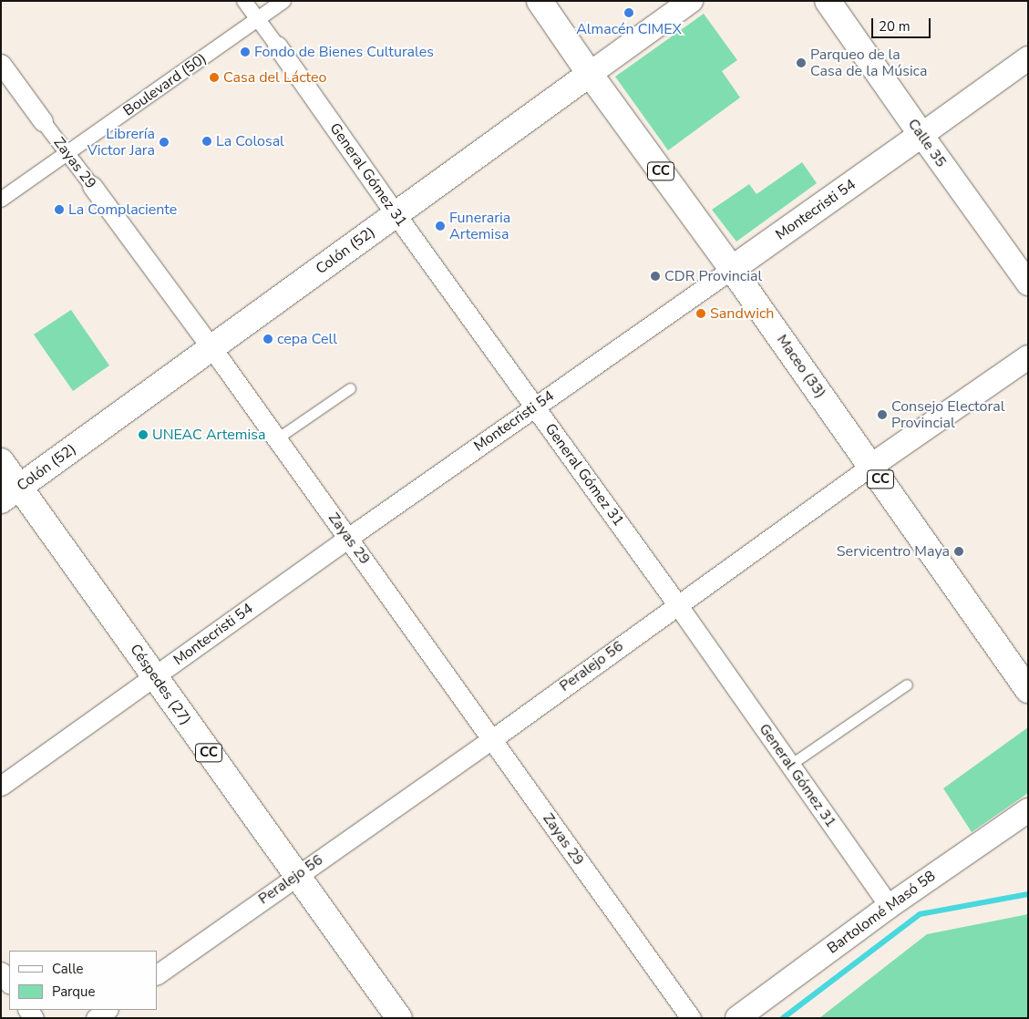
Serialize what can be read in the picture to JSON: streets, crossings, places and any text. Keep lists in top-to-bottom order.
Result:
{
  "streets": {
    "main road": [
      "Calle 35",
      "CC",
      "Montecristi 54",
      "Colón (52)",
      "Maceo (33)",
      "Céspedes (27)"
    ],
    "street": [
      "Boulevard (50)",
      "Zayas 29",
      "General Gómez 31",
      "Peralejo 56",
      "Bartolomé Masó 58"
    ]
  },
  "crossings": [
    ["Boulevard (50)", "Zayas 29"],
    ["Boulevard (50)", "General Gómez 31"],
    ["Calle 35", "Montecristi 54"],
    ["Zayas 29", "Montecristi 54"],
    ["Zayas 29", "Colón (52)"],
    ["Zayas 29", "Peralejo 56"],
    ["General Gómez 31", "Montecristi 54"],
    ["General Gómez 31", "Colón (52)"],
    ["General Gómez 31", "Peralejo 56"],
    ["General Gómez 31", "Bartolomé Masó 58"],
    ["Montecristi 54", "Maceo (33)"],
    ["Montecristi 54", "Céspedes (27)"],
    ["Colón (52)", "Maceo (33)"],
    ["Colón (52)", "Céspedes (27)"],
    ["Maceo (33)", "Peralejo 56"],
    ["Peralejo 56", "Céspedes (27)"]
  ],
  "places": [
    "Almacén CIMEX",
    "Fondo de Bienes Culturales",
    "Parqueo de la Casa de la Música",
    "Casa del Lácteo",
    "La Colosal",
    "Librería Victor Jara",
    "La Complaciente",
    "Funeraria Artemisa",
    "CDR Provincial",
    "Sandwich",
    "cepa Cell",
    "Consejo Electoral Provincial",
    "UNEAC Artemisa",
    "Servicentro Maya"
  ],
  "legend": ["Calle", "Parque"],
  "scale_bar": "20 m"
}
